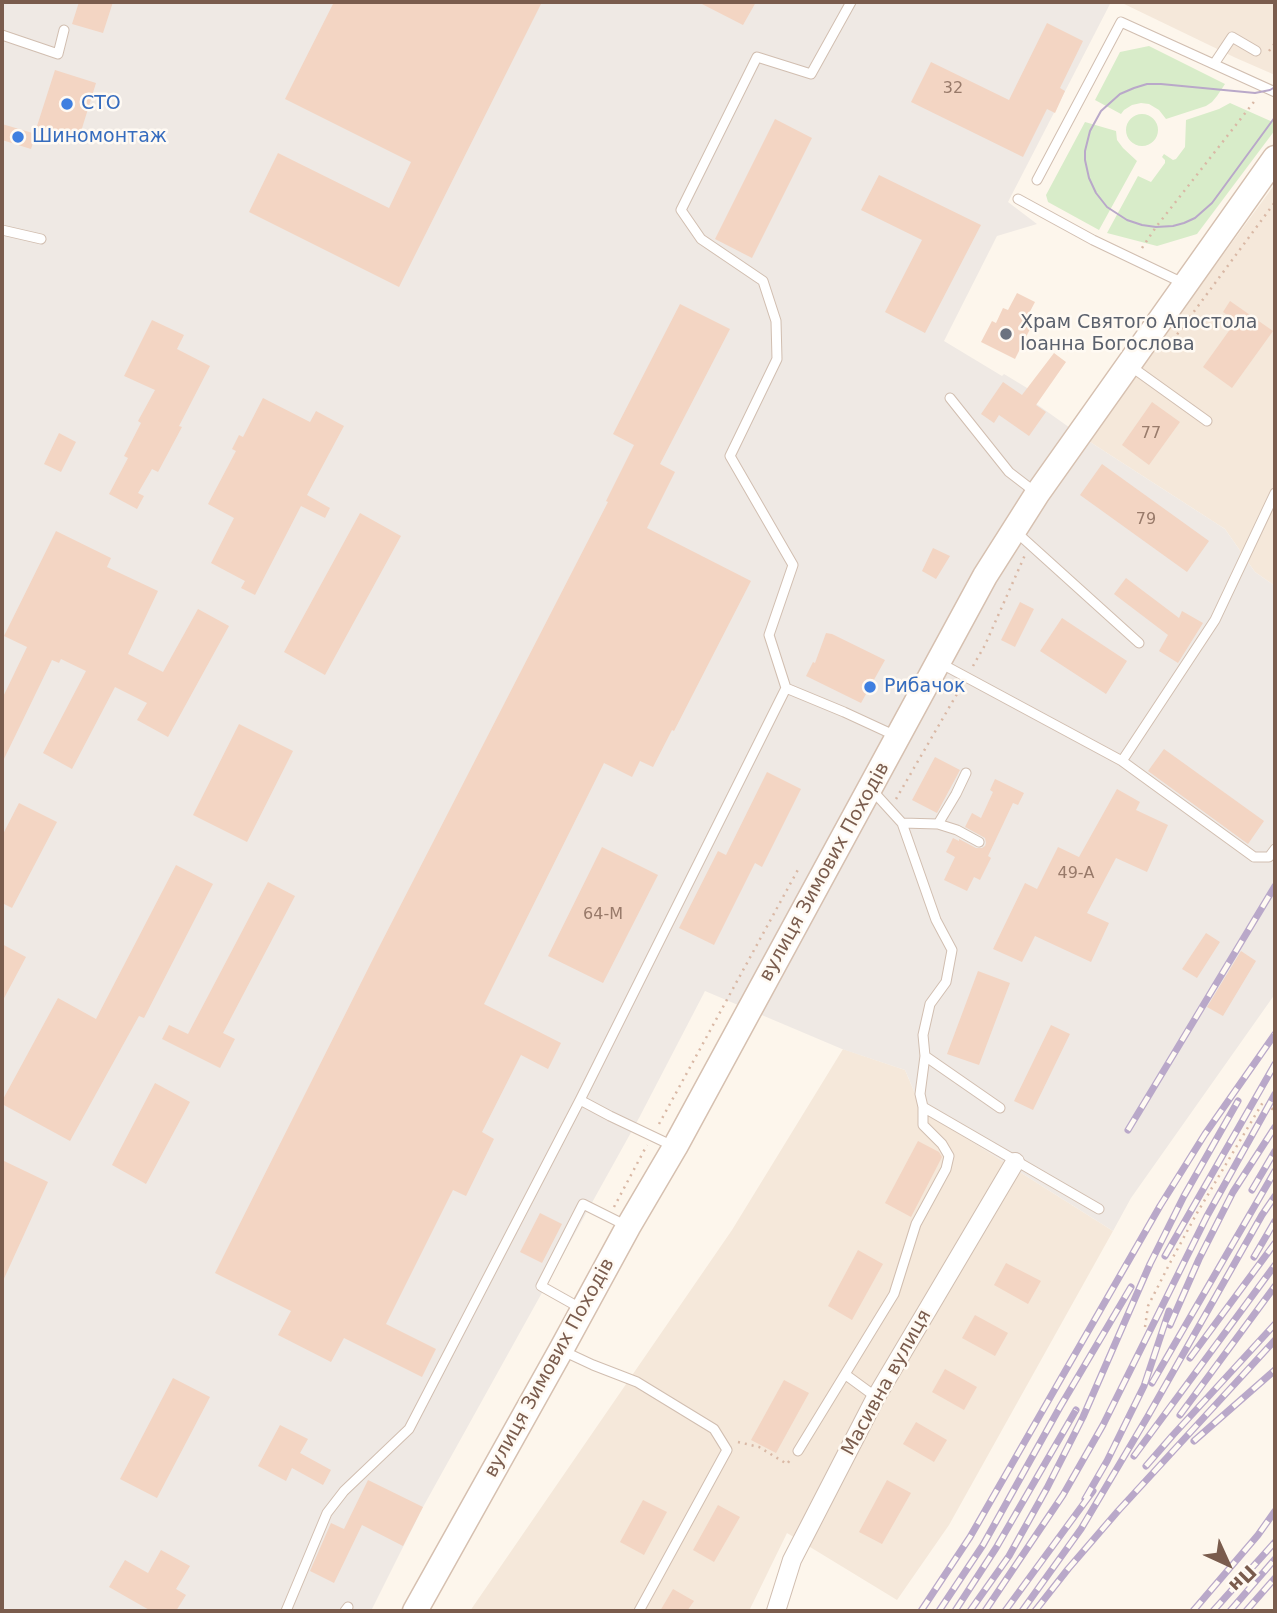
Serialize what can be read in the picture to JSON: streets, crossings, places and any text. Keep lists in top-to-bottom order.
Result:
{
  "streets": {
    "main road": ["вулиця Зимових Походів"],
    "street": ["Масивна вулиця"]
  },
  "places": [
    "СТО",
    "Шиномонтаж",
    "Храм Святого Апостола Іоанна Богослова",
    "Рибачок"
  ],
  "house_numbers": [
    "32",
    "77",
    "79",
    "49-А",
    "64-М"
  ],
  "north": "bottom right"
}
